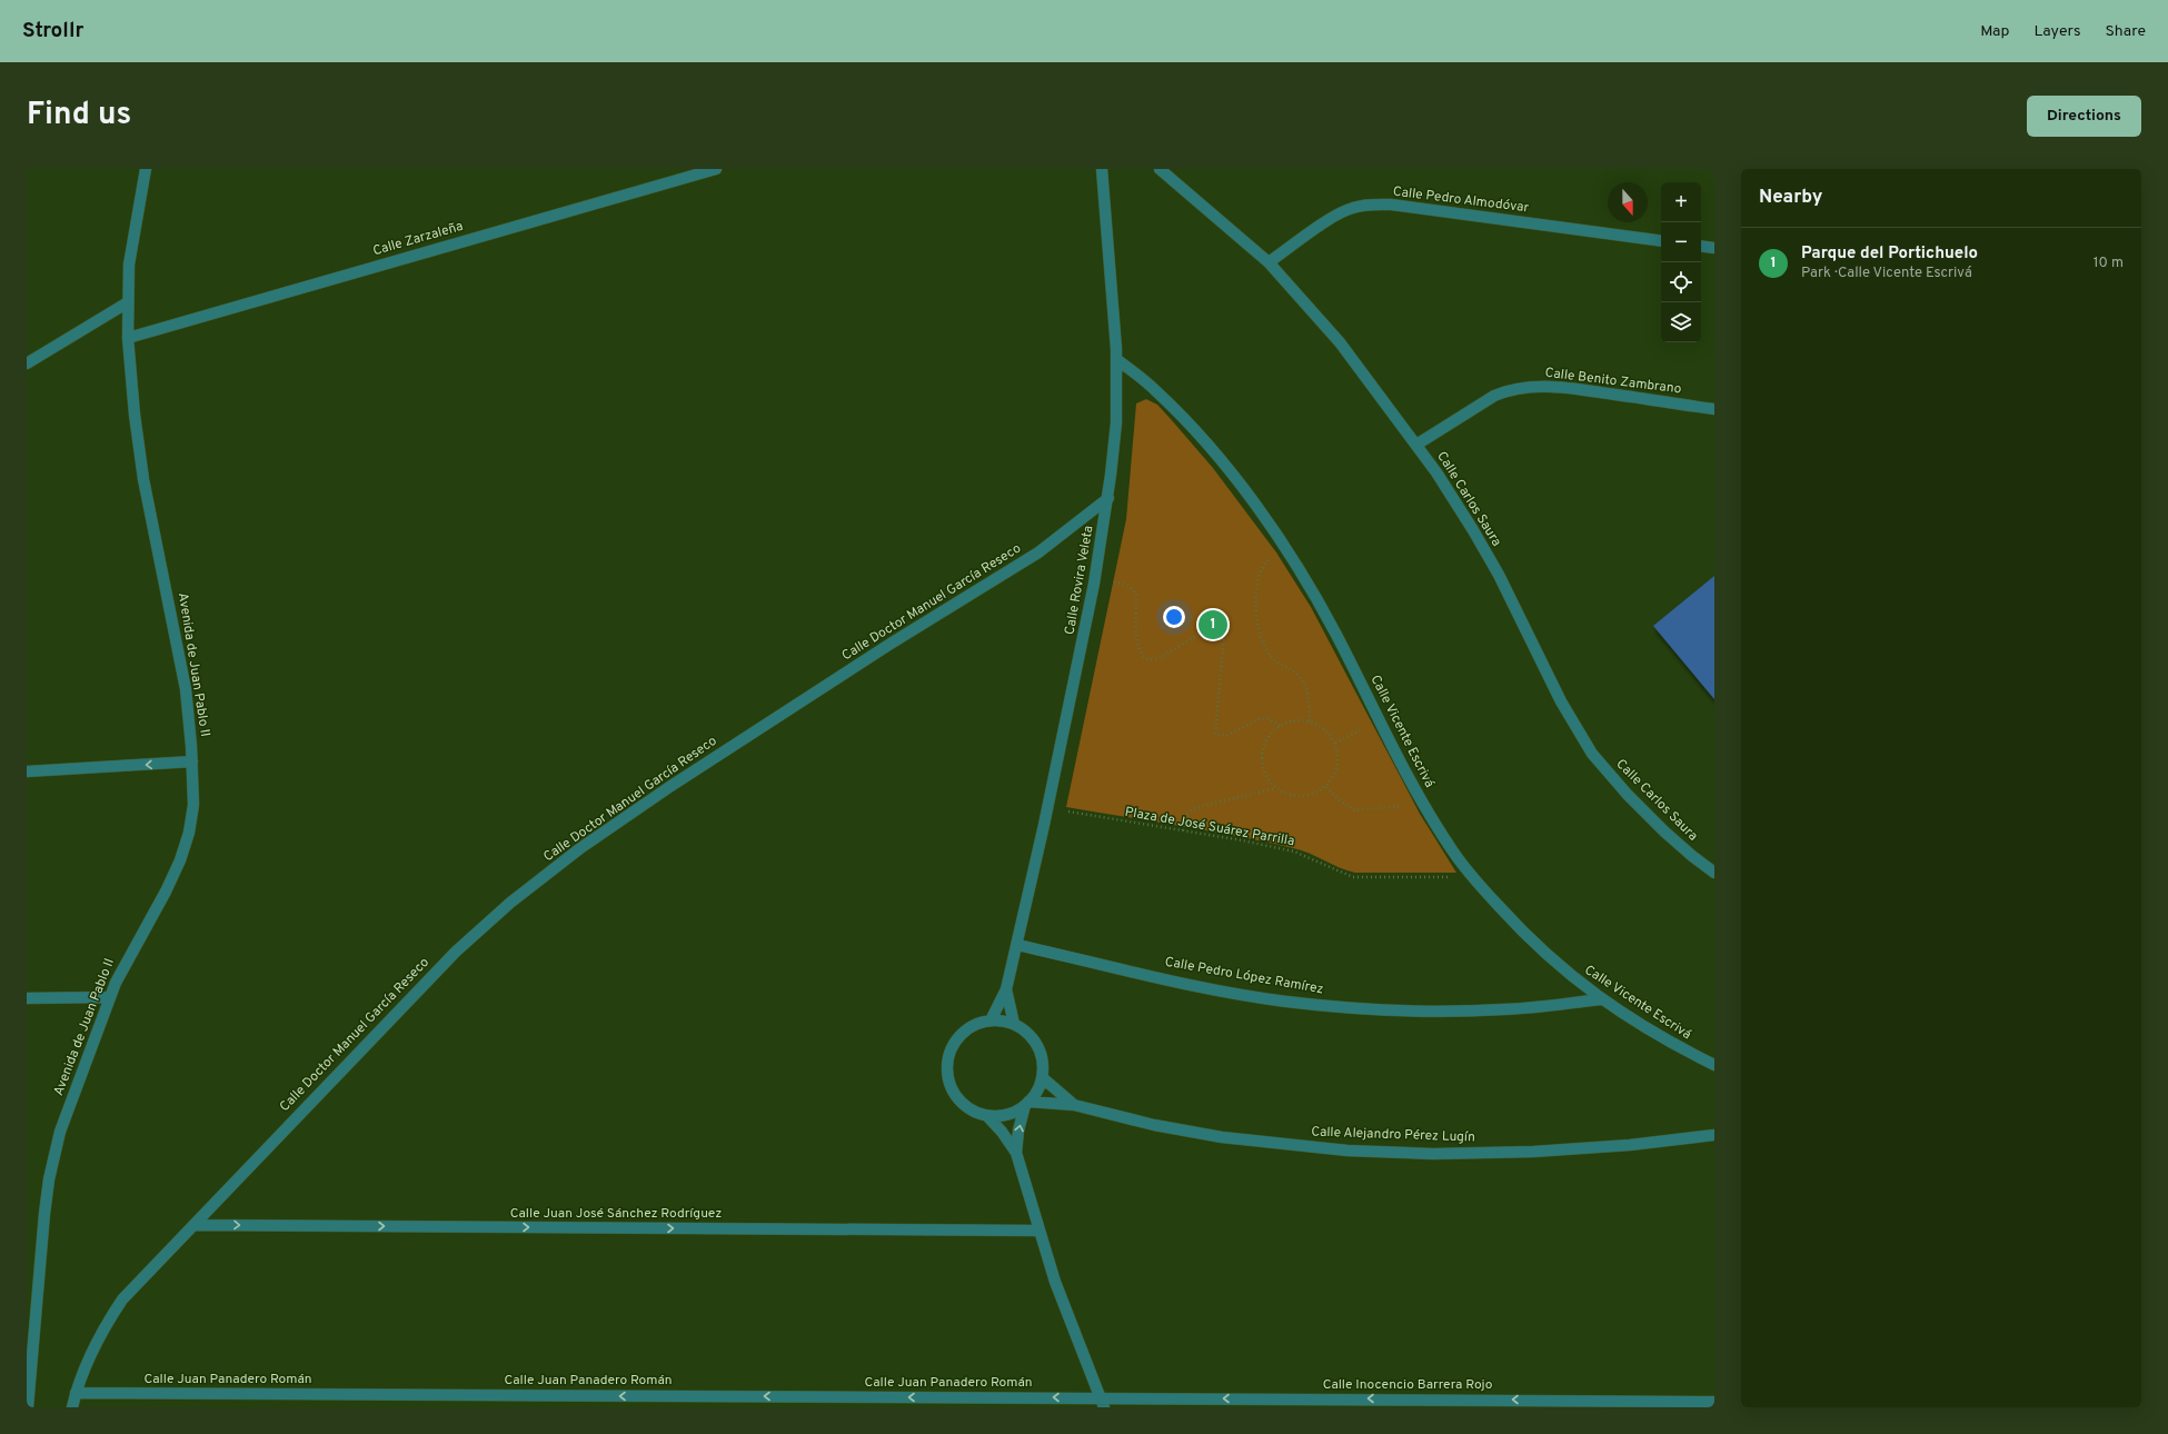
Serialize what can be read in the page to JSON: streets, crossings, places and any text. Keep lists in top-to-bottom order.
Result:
{
  "streets": {
    "street": [
      "Calle Pedro Almodóvar",
      "Calle Zarzaleña",
      "Calle Benito Zambrano",
      "Calle Carlos Saura",
      "Calle Rovira Veleta",
      "Calle Doctor Manuel García Reseco",
      "Avenida de Juan Pablo II",
      "Calle Vicente Escrivá",
      "Calle Pedro López Ramírez",
      "Calle Alejandro Pérez Lugín",
      "Calle Juan José Sánchez Rodríguez",
      "Calle Juan Panadero Román",
      "Calle Inocencio Barrera Rojo"
    ],
    "path": ["Plaza de José Suárez Parrilla"]
  },
  "crossings": [
    ["Calle Pedro Almodóvar", "Calle Carlos Saura"],
    ["Calle Zarzaleña", "Avenida de Juan Pablo II"],
    ["Calle Benito Zambrano", "Calle Carlos Saura"],
    ["Calle Rovira Veleta", "Calle Doctor Manuel García Reseco"],
    ["Calle Rovira Veleta", "Calle Vicente Escrivá"],
    ["Calle Rovira Veleta", "Plaza de José Suárez Parrilla"],
    ["Calle Rovira Veleta", "Calle Pedro López Ramírez"],
    ["Calle Rovira Veleta", "Calle Alejandro Pérez Lugín"],
    ["Calle Doctor Manuel García Reseco", "Calle Juan José Sánchez Rodríguez"],
    ["Calle Doctor Manuel García Reseco", "Calle Juan Panadero Román"],
    ["Calle Vicente Escrivá", "Plaza de José Suárez Parrilla"],
    ["Calle Vicente Escrivá", "Calle Pedro López Ramírez"],
    ["Calle Juan Panadero Román", "Calle Inocencio Barrera Rojo"]
  ],
  "one_way": ["Calle Juan José Sánchez Rodríguez", "Calle Juan Panadero Román", "Calle Inocencio Barrera Rojo"],
  "north": "bottom",
  "page": {
    "header": "Strollr",
    "nav": ["Map", "Layers", "Share"],
    "title": "Find us",
    "buttons": "Directions",
    "heading": "Nearby",
    "map_buttons": ["+", "−"],
    "list": [
      {
        "mark": "1",
        "name": "Parque del Portichuelo",
        "note": "Park · Calle Vicente Escrivá",
        "value": "10 m"
      }
    ],
    "pins": "1"
  }
}
